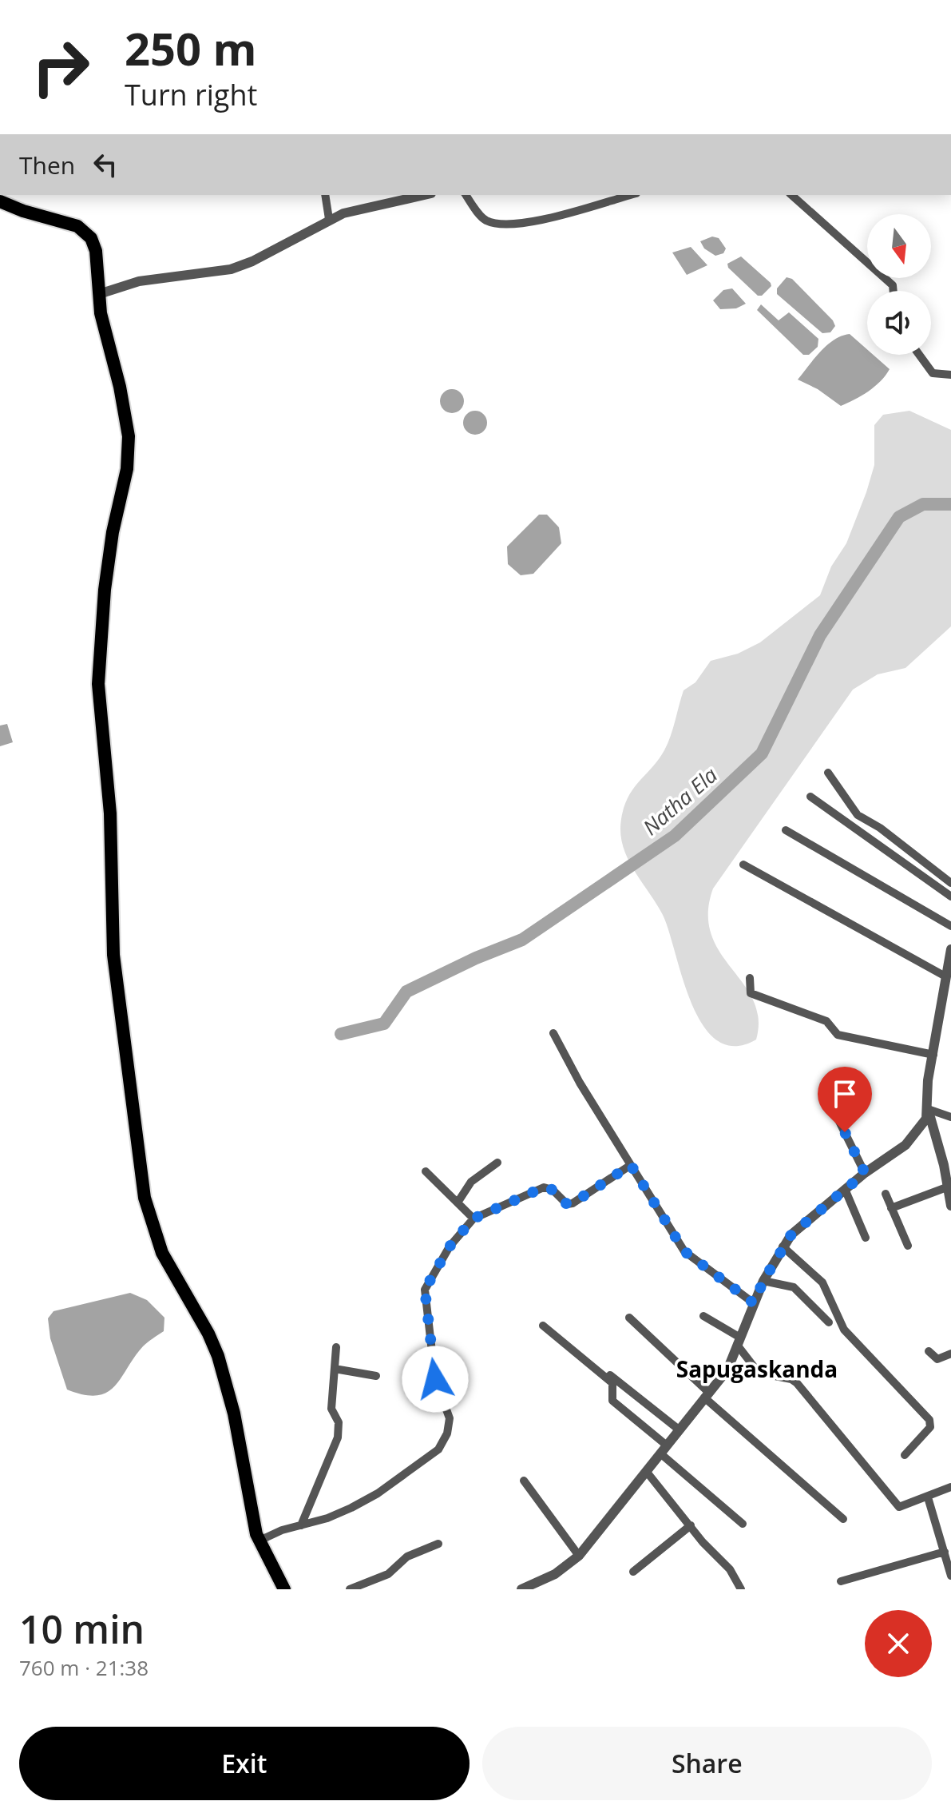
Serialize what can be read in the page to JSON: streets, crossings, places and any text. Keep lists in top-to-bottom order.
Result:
{
  "districts": ["Sapugaskanda"],
  "water": ["Natha Ela"],
  "north": "bottom",
  "page": {
    "turn": ["250 m", "Turn right"],
    "then": "Then",
    "heading": ["10 min", "760 m · 21:38"],
    "buttons": ["Exit", "Share"]
  }
}
